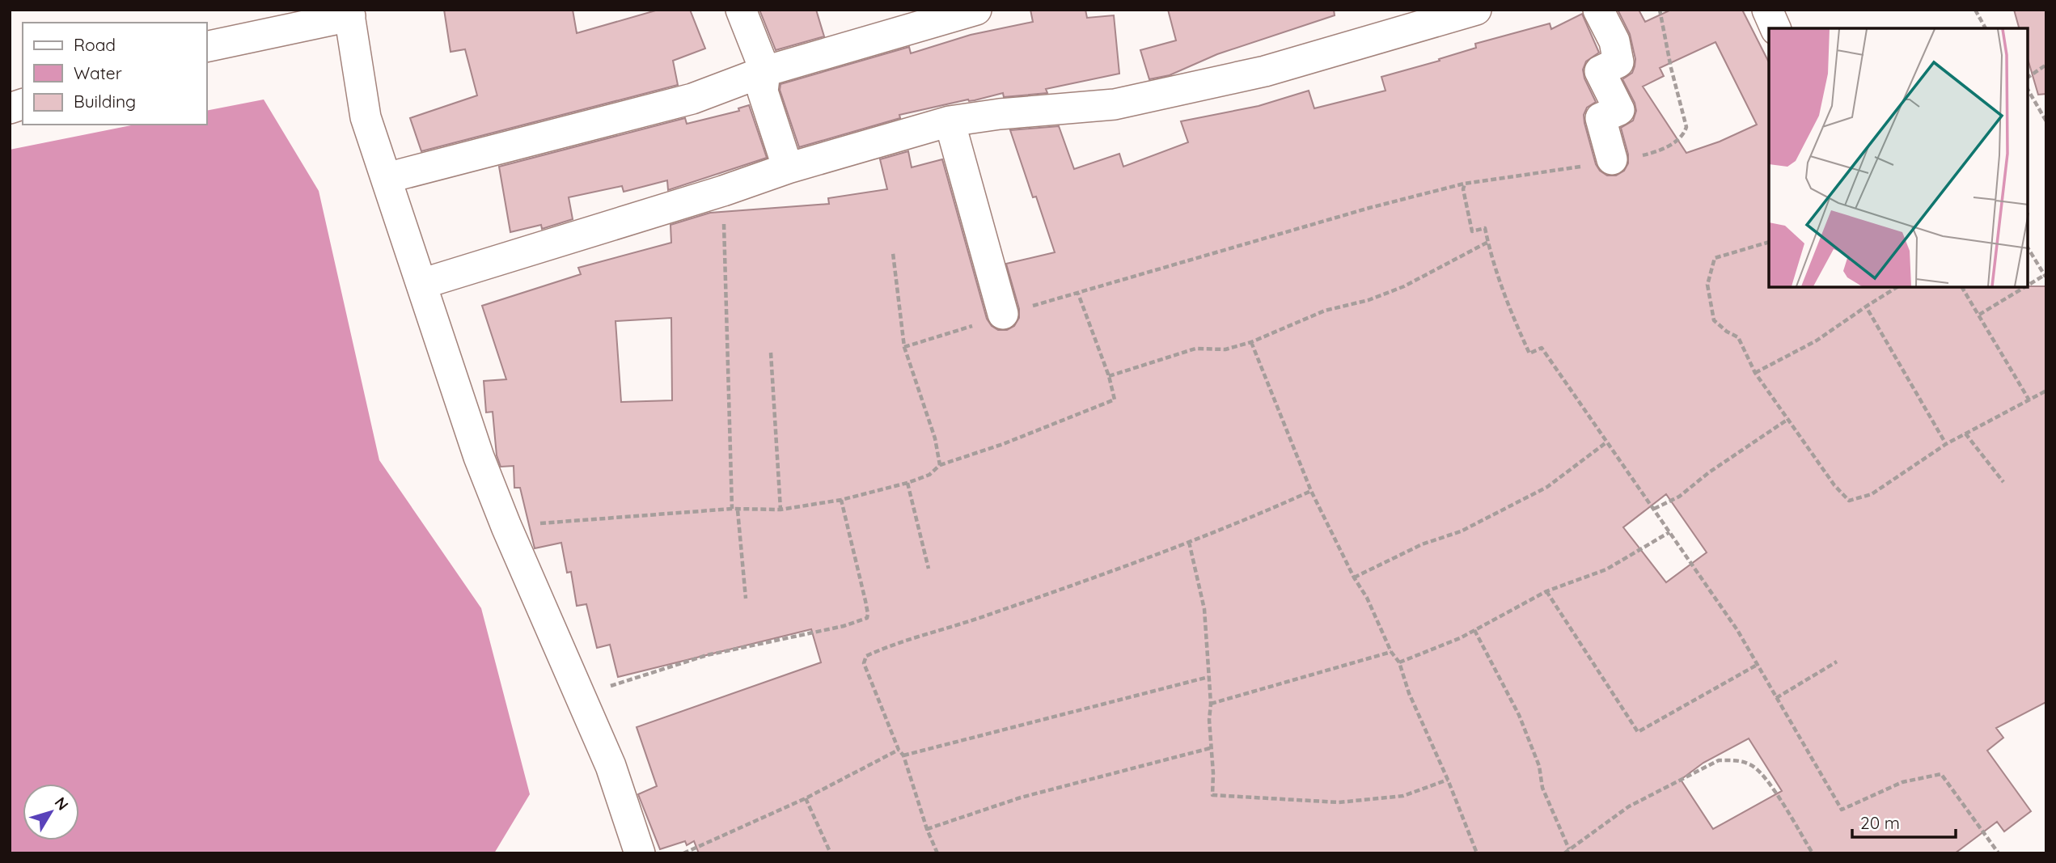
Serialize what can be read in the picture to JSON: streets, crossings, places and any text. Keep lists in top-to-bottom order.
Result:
{
  "legend": ["Road", "Water", "Building"],
  "scale_bar": "20 m",
  "north": "top right"
}
